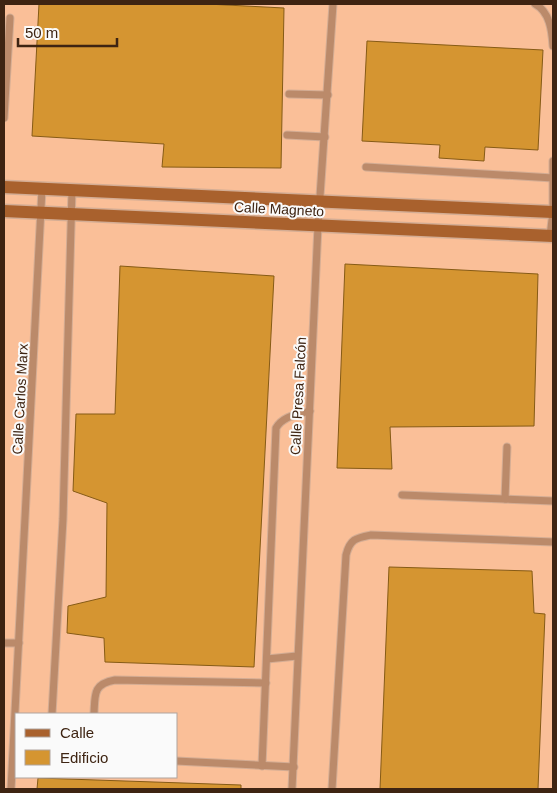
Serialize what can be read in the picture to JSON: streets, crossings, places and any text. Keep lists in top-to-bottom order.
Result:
{
  "streets": {
    "main road": ["Calle Magneto"],
    "lane": ["Calle Presa Falcón", "Calle Carlos Marx"]
  },
  "crossings": [
    ["Calle Magneto", "Calle Presa Falcón"],
    ["Calle Magneto", "Calle Carlos Marx"]
  ],
  "legend": ["Calle", "Edificio"],
  "scale_bar": "50 m"
}
